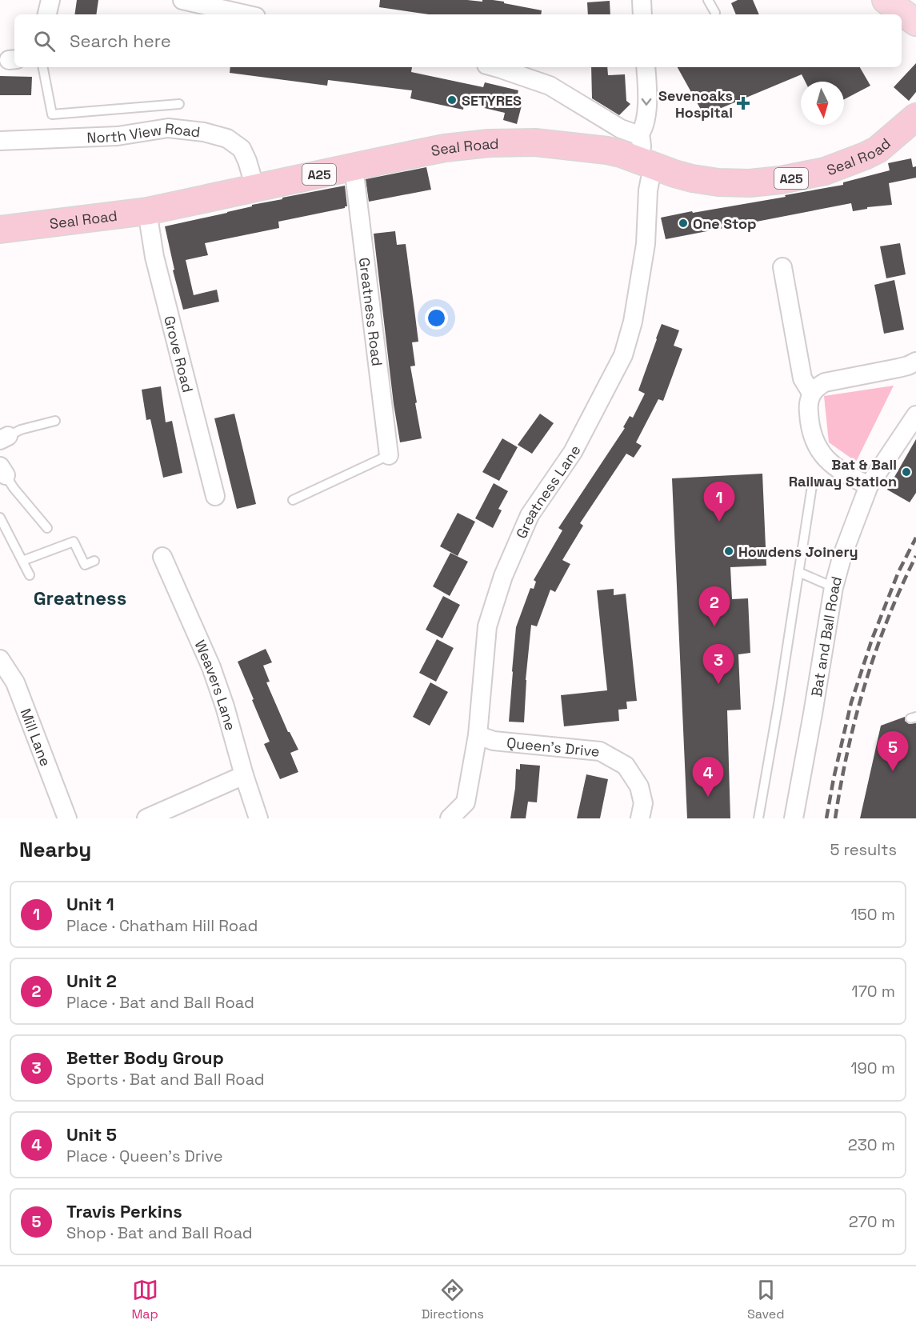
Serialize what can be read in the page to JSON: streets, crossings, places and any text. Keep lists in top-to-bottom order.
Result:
{
  "streets": {
    "highway": ["Seal Road", "A25"],
    "street": [
      "North View Road",
      "Greatness Road",
      "Grove Road",
      "Greatness Lane",
      "Bat and Ball Road",
      "Weavers Lane",
      "Mill Lane",
      "Queen's Drive"
    ]
  },
  "crossings": [
    ["North View Road", "Seal Road"],
    ["Seal Road", "Greatness Road"],
    ["Seal Road", "Grove Road"],
    ["Seal Road", "Greatness Lane"],
    ["Greatness Lane", "Queen's Drive"]
  ],
  "districts": ["Greatness"],
  "places": {
    "other": [
      "SETYRES",
      "One Stop",
      "Bat & Ball Railway Station",
      "Howdens Joinery"
    ],
    "health": ["Sevenoaks Hospital"]
  },
  "north": "bottom",
  "page": {
    "search": "Search here",
    "pins": [
      "1",
      "2",
      "3",
      "5",
      "4"
    ],
    "heading": ["Nearby", "5 results"],
    "list": [
      {
        "mark": "1",
        "name": "Unit 1",
        "note": "Place · Chatham Hill Road",
        "value": "150 m"
      },
      {
        "mark": "2",
        "name": "Unit 2",
        "note": "Place · Bat and Ball Road",
        "value": "170 m"
      },
      {
        "mark": "3",
        "name": "Better Body Group",
        "note": "Sports · Bat and Ball Road",
        "value": "190 m"
      },
      {
        "mark": "4",
        "name": "Unit 5",
        "note": "Place · Queen's Drive",
        "value": "230 m"
      },
      {
        "mark": "5",
        "name": "Travis Perkins",
        "note": "Shop · Bat and Ball Road",
        "value": "270 m"
      }
    ],
    "nav": ["Map", "Directions", "Saved"]
  }
}
